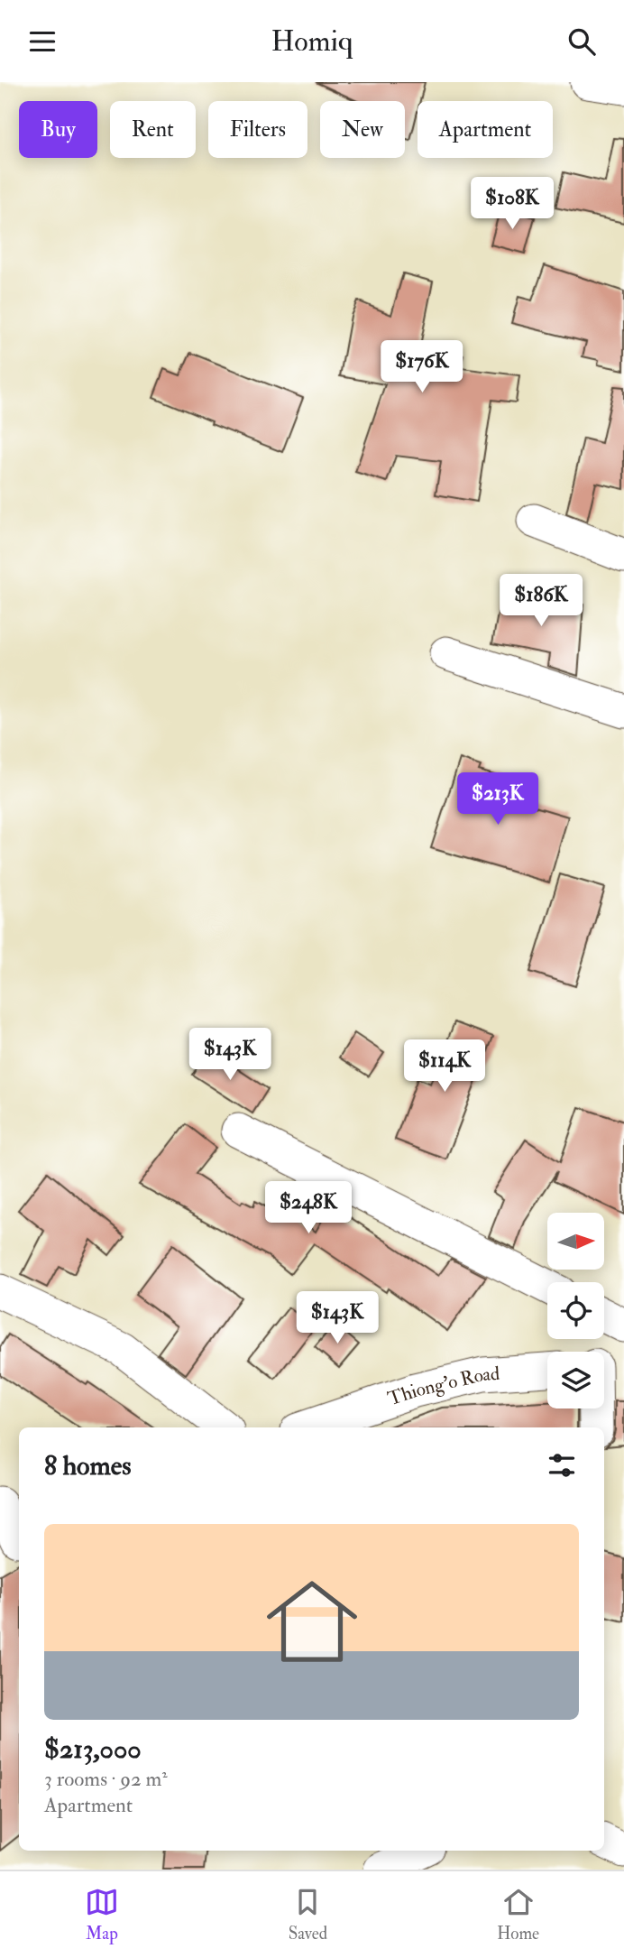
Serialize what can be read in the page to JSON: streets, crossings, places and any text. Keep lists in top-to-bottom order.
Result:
{
  "streets": {
    "street": ["Thiong'o Road"]
  },
  "north": "right",
  "page": {
    "header": "Homiq",
    "chip": [
      "Buy",
      "Rent",
      "Filters",
      "New",
      "Apartment"
    ],
    "price": [
      "$108K",
      "$176K",
      "$186K",
      "$213K",
      "$143K",
      "$114K",
      "$248K",
      "$143K"
    ],
    "heading": "8 homes",
    "list": [
      {
        "name": "$213,000",
        "note": "3 rooms · 92 m² · Apartment"
      }
    ],
    "tabs": ["Map", "Saved", "Home"]
  }
}
